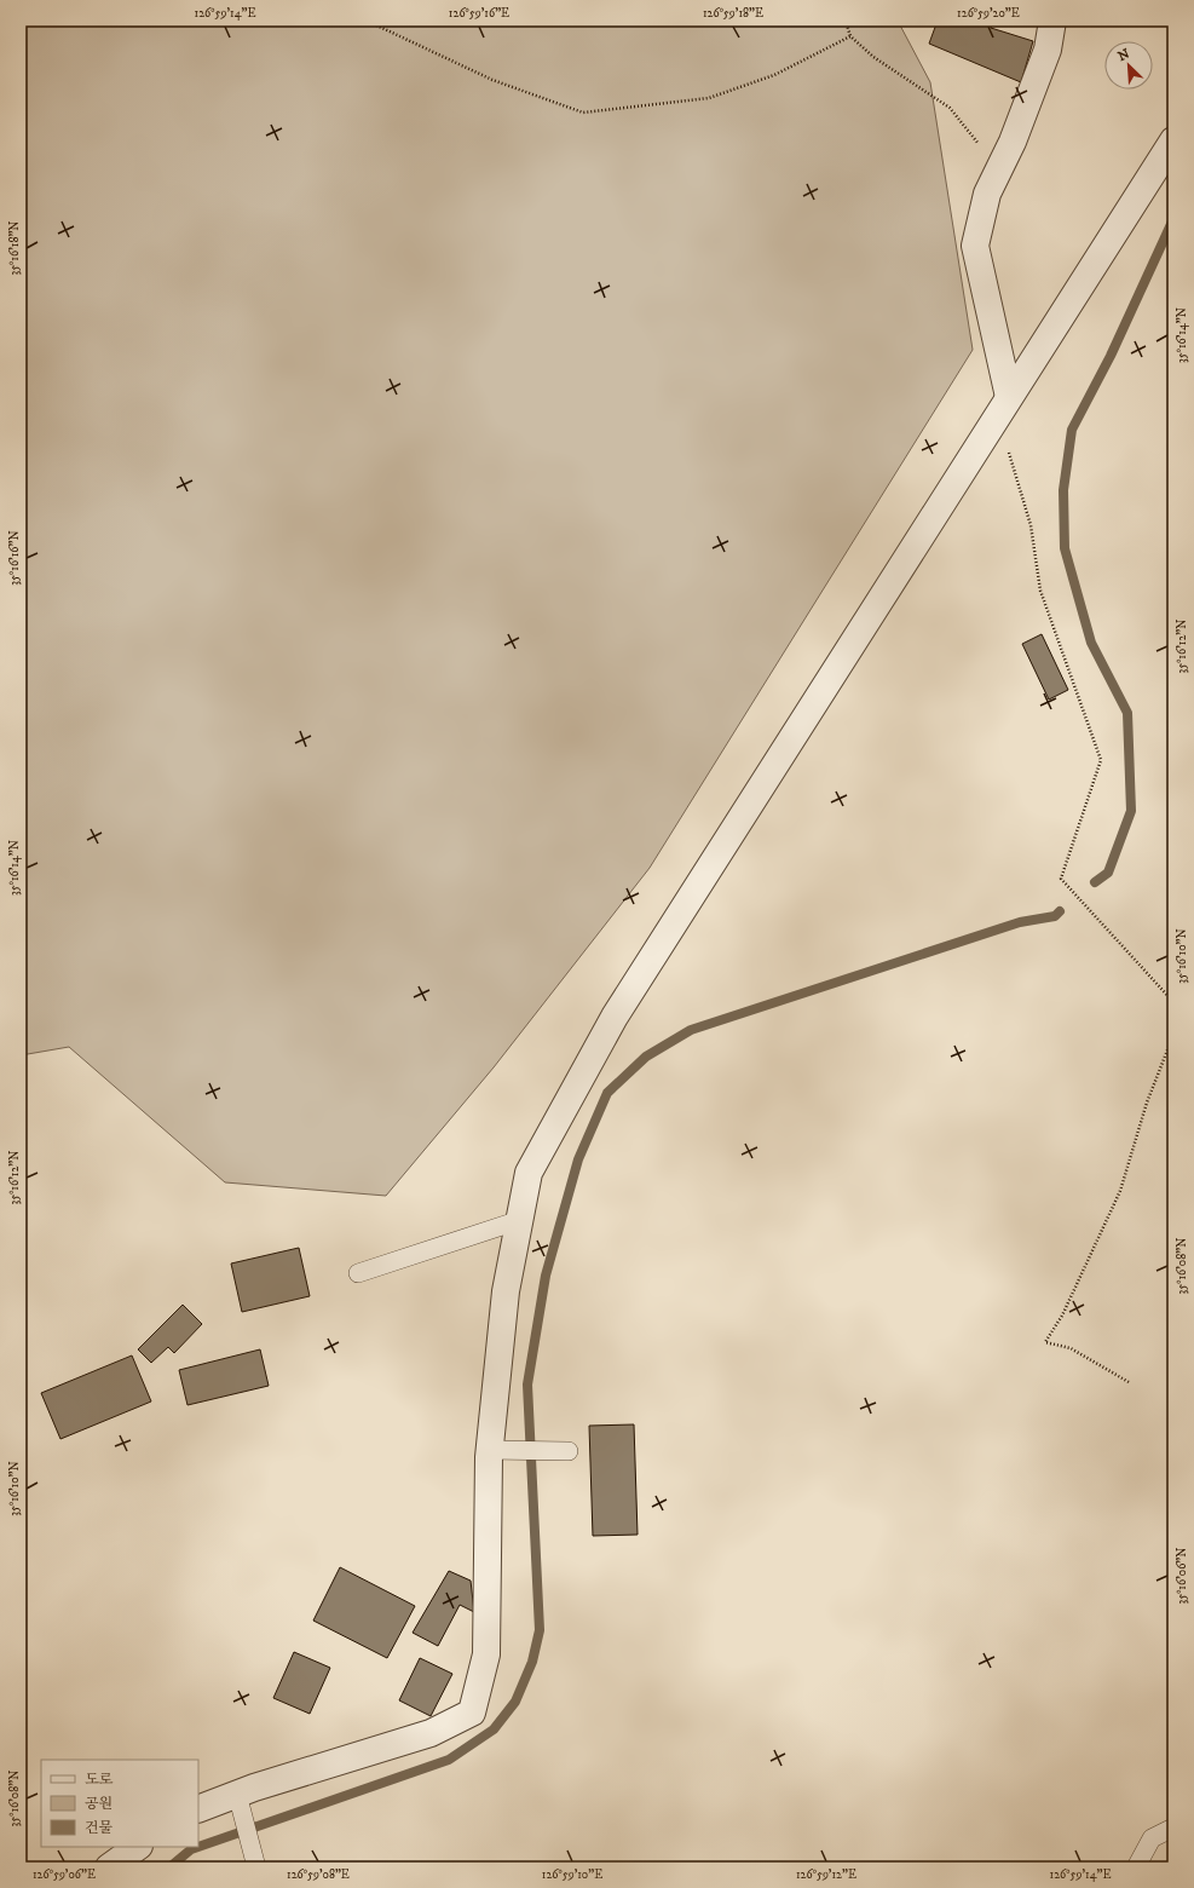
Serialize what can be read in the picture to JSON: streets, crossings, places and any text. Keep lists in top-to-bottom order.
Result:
{
  "legend": ["도로", "공원", "건물"],
  "north": "top left",
  "coordinates": [
    "126°59'14\"E",
    "126°59'16\"E",
    "126°59'18\"E",
    "126°59'20\"E",
    "35°16'18\"N",
    "35°16'14\"N",
    "35°16'16\"N",
    "35°16'12\"N",
    "35°16'10\"N",
    "35°16'08\"N",
    "35°16'06\"N",
    "126°59'06\"E",
    "126°59'08\"E",
    "126°59'10\"E",
    "126°59'12\"E"
  ]
}
